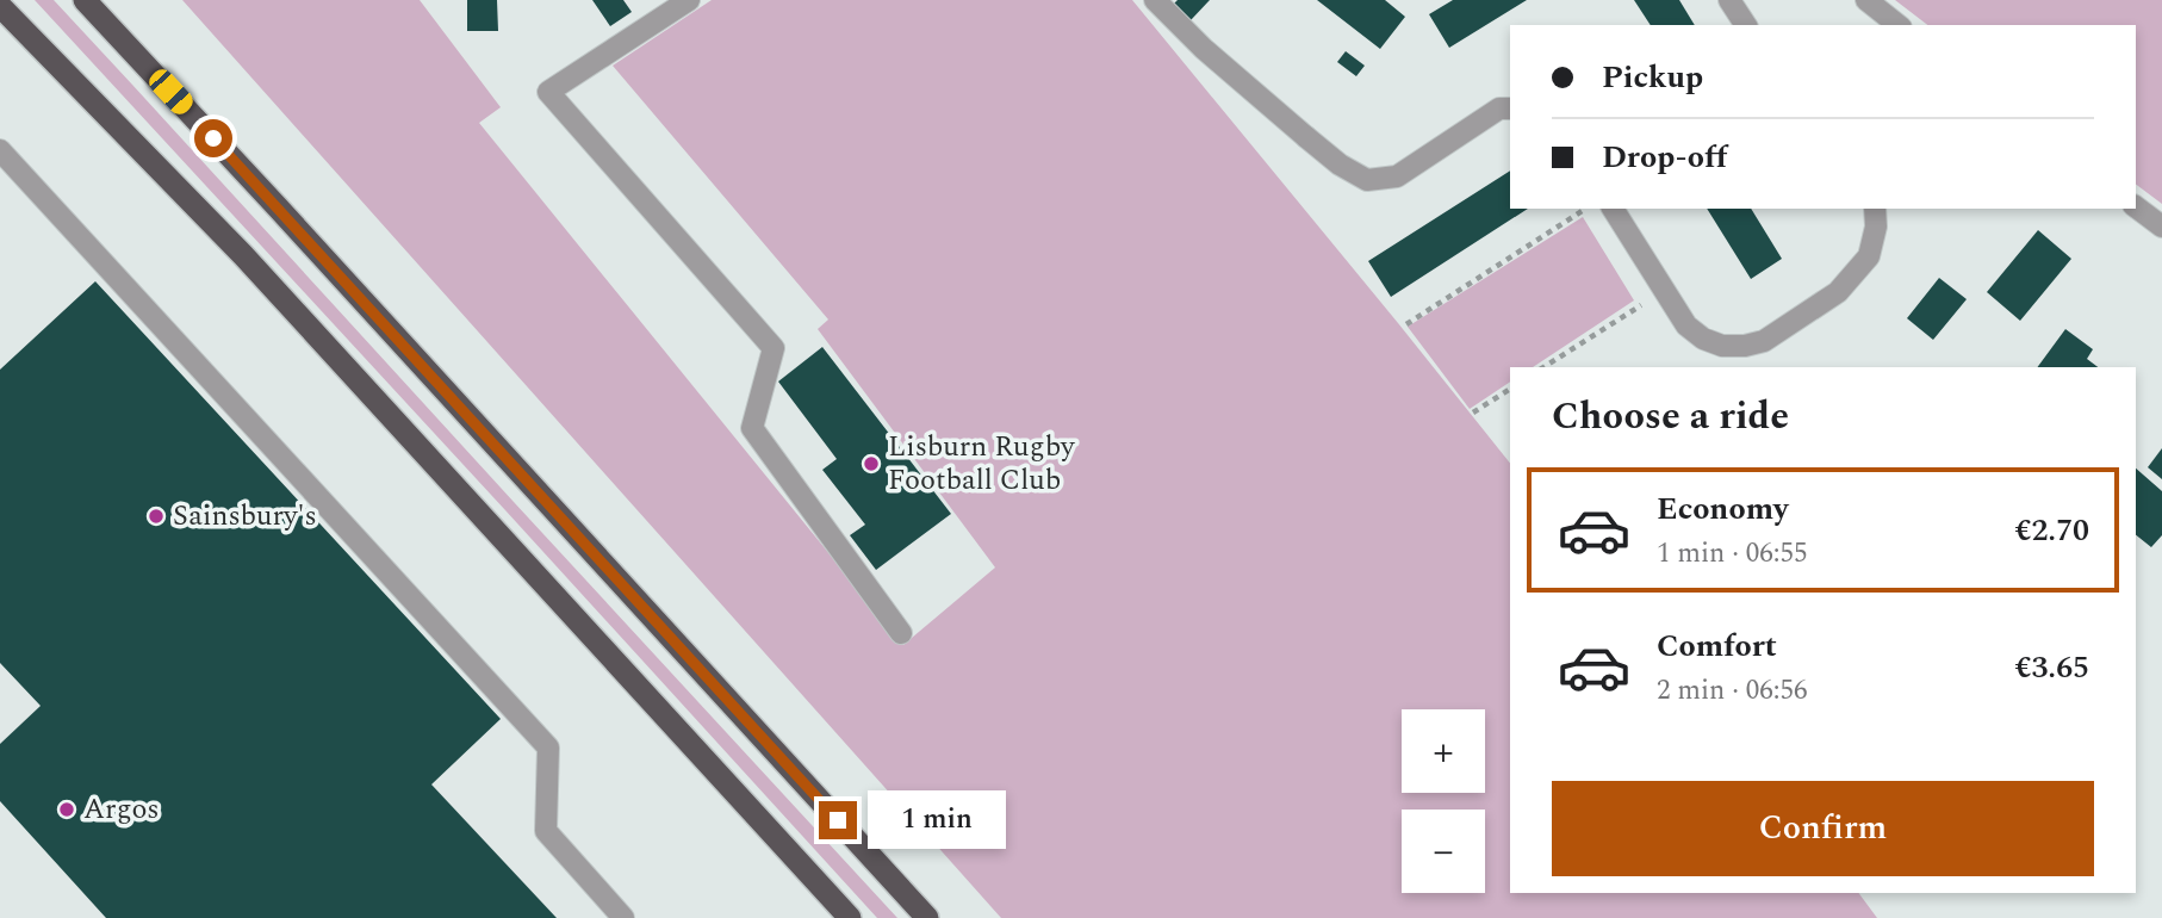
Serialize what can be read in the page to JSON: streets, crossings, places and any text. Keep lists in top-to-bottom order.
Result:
{
  "places": ["Lisburn Rugby Football Club", "Sainsbury's", "Argos"],
  "page": {
    "banner": ["Pickup", "Drop-off"],
    "heading": "Choose a ride",
    "list": [
      {
        "name": "Economy",
        "note": "1 min · 06:55",
        "value": "€2.70"
      },
      {
        "name": "Comfort",
        "note": "2 min · 06:56",
        "value": "€3.65"
      }
    ],
    "map_buttons": ["+", "−"],
    "buttons": "Confirm",
    "bubble": "1 min"
  }
}
